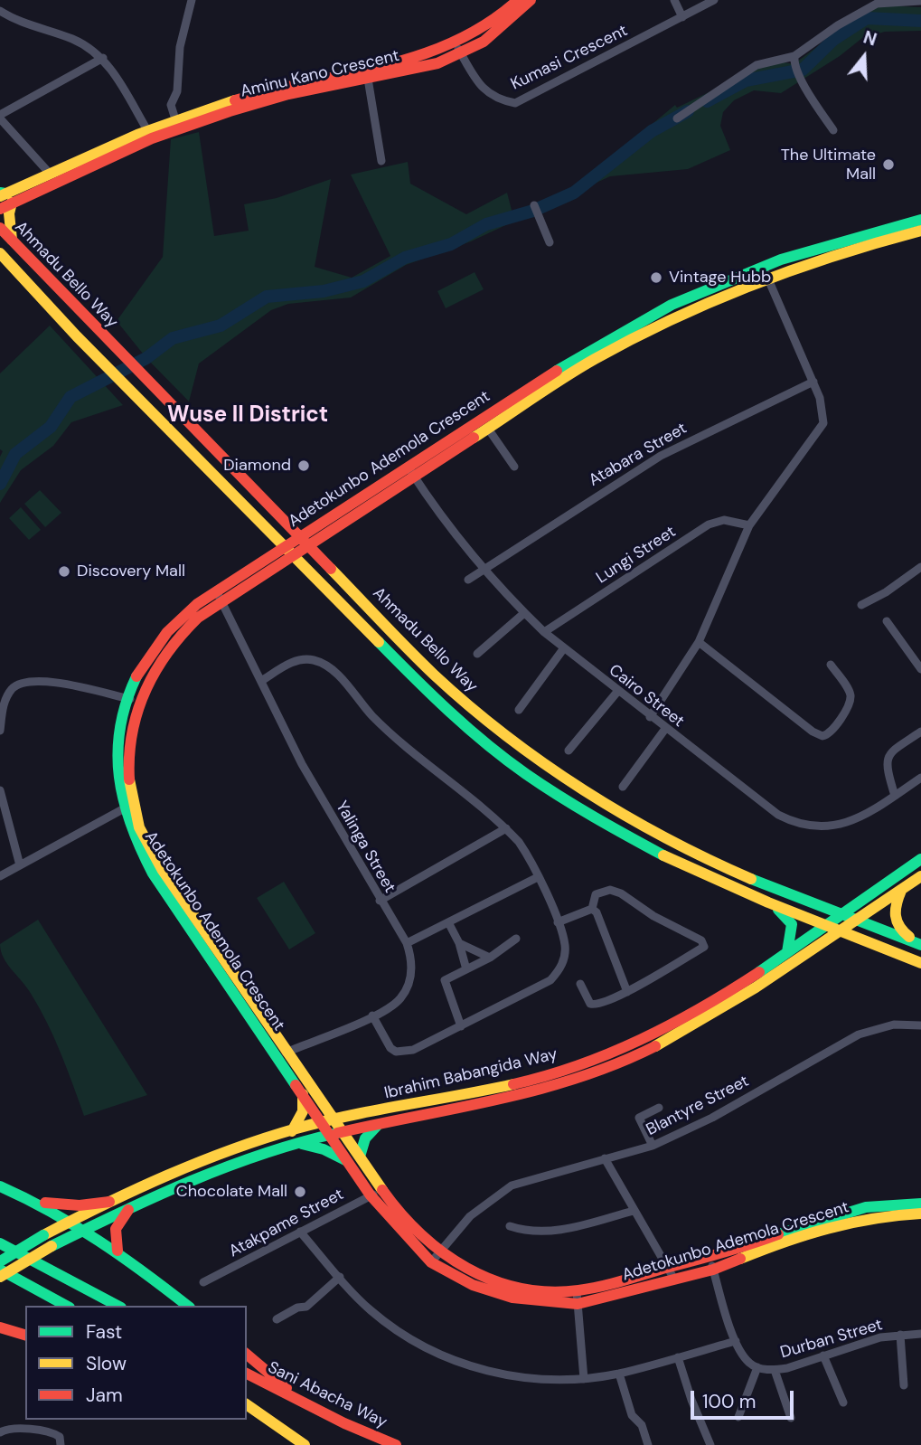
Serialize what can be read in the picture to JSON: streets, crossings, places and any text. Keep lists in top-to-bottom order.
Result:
{
  "streets": {
    "main road": [
      "Aminu Kano Crescent",
      "Ahmadu Bello Way",
      "Adetokunbo Ademola Crescent",
      "Ibrahim Babangida Way",
      "Sani Abacha Way"
    ],
    "street": [
      "Kumasi Crescent",
      "Atabara Street",
      "Lungi Street",
      "Cairo Street",
      "Yalinga Street",
      "Blantyre Street",
      "Atakpame Street",
      "Durban Street"
    ]
  },
  "crossings": [
    ["Kumasi Crescent", "Aminu Kano Crescent"],
    ["Ahmadu Bello Way", "Adetokunbo Ademola Crescent"],
    ["Ahmadu Bello Way", "Ibrahim Babangida Way"],
    ["Atabara Street", "Cairo Street"],
    ["Adetokunbo Ademola Crescent", "Cairo Street"],
    ["Adetokunbo Ademola Crescent", "Yalinga Street"],
    ["Adetokunbo Ademola Crescent", "Ibrahim Babangida Way"],
    ["Adetokunbo Ademola Crescent", "Blantyre Street"],
    ["Adetokunbo Ademola Crescent", "Atakpame Street"],
    ["Lungi Street", "Cairo Street"]
  ],
  "districts": ["Wuse II District"],
  "places": [
    "The Ultimate Mall",
    "Vintage Hubb",
    "Diamond",
    "Discovery Mall",
    "Chocolate Mall"
  ],
  "legend": ["Fast", "Slow", "Jam"],
  "scale_bar": "100 m",
  "north": "top"
}
